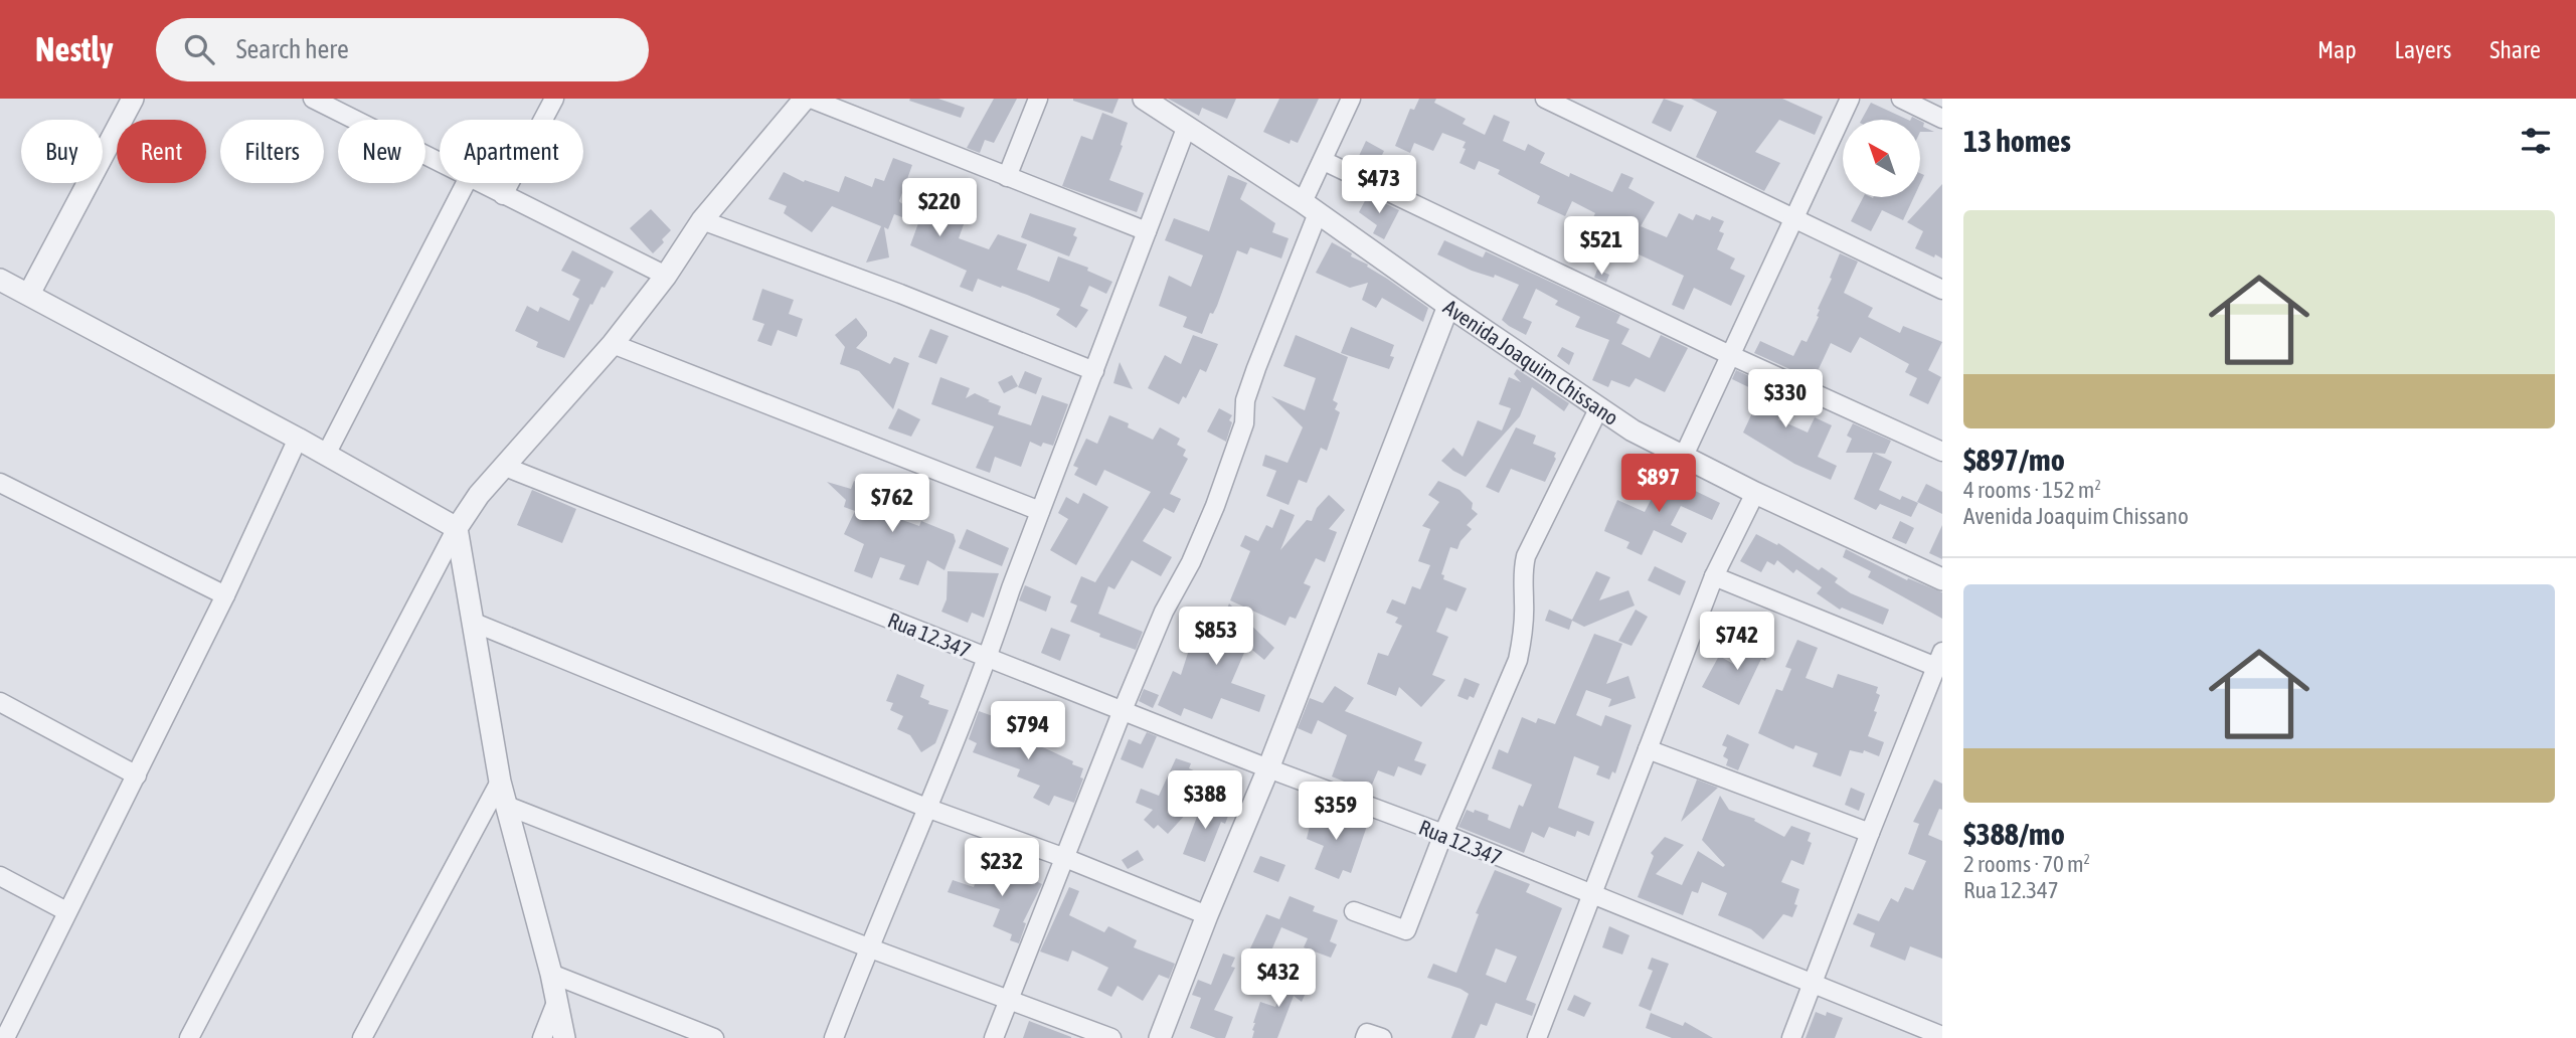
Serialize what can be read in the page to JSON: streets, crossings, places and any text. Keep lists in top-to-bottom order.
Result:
{
  "streets": {
    "street": ["Avenida Joaquim Chissano", "Rua 12.347"]
  },
  "north": "top left",
  "page": {
    "header": "Nestly",
    "search": "Search here",
    "nav": ["Map", "Layers", "Share"],
    "heading": "13 homes",
    "chip": [
      "Buy",
      "Rent",
      "Filters",
      "New",
      "Apartment"
    ],
    "price": [
      "$473",
      "$220",
      "$521",
      "$330",
      "$897",
      "$762",
      "$853",
      "$742",
      "$794",
      "$388",
      "$359",
      "$232",
      "$432"
    ],
    "list": [
      {
        "name": "$897/mo",
        "note": "4 rooms · 152 m² · Avenida Joaquim Chissano"
      },
      {
        "name": "$388/mo",
        "note": "2 rooms · 70 m² · Rua 12.347"
      }
    ]
  }
}
